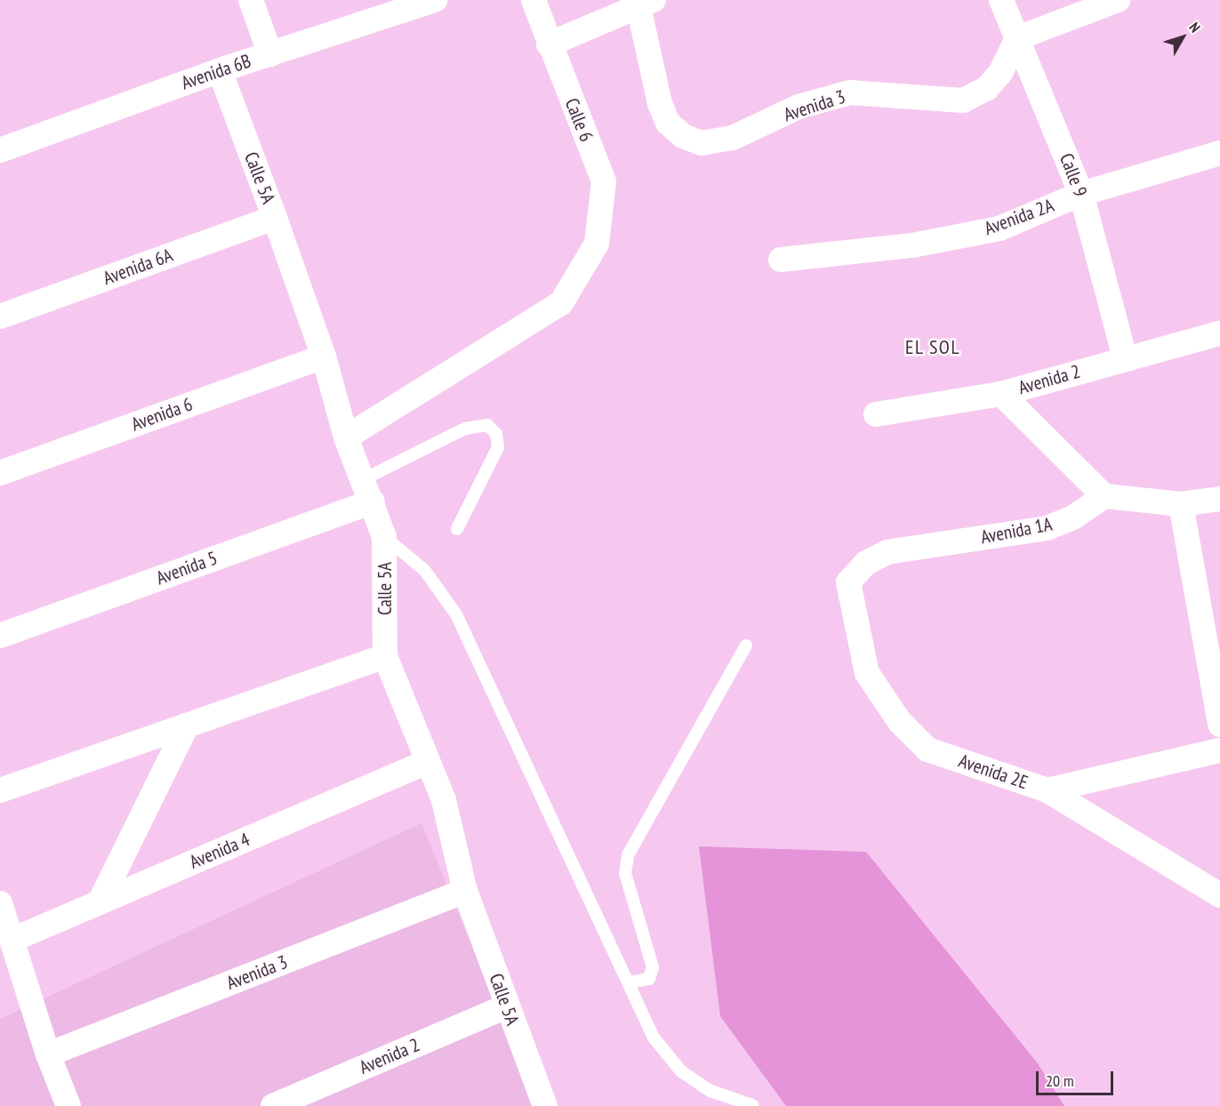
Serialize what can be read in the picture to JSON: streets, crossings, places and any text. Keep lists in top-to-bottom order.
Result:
{
  "streets": {
    "street": [
      "Avenida 6B",
      "Avenida 3",
      "Calle 6",
      "Calle 9",
      "Calle 5A",
      "Avenida 2A",
      "Avenida 6A",
      "Avenida 2",
      "Avenida 6",
      "Avenida 1A",
      "Avenida 5",
      "Avenida 2E",
      "Avenida 4"
    ]
  },
  "crossings": [
    ["Avenida 6B", "Calle 5A"],
    ["Avenida 3", "Calle 9"],
    ["Avenida 3", "Calle 5A"],
    ["Calle 6", "Calle 5A"],
    ["Calle 9", "Avenida 2A"],
    ["Calle 9", "Avenida 2"],
    ["Calle 5A", "Avenida 6A"],
    ["Calle 5A", "Avenida 2"],
    ["Calle 5A", "Avenida 6"],
    ["Calle 5A", "Avenida 5"],
    ["Calle 5A", "Avenida 4"],
    ["Avenida 1A", "Avenida 2E"]
  ],
  "districts": ["EL SOL"],
  "scale_bar": "20 m",
  "north": "top right"
}
